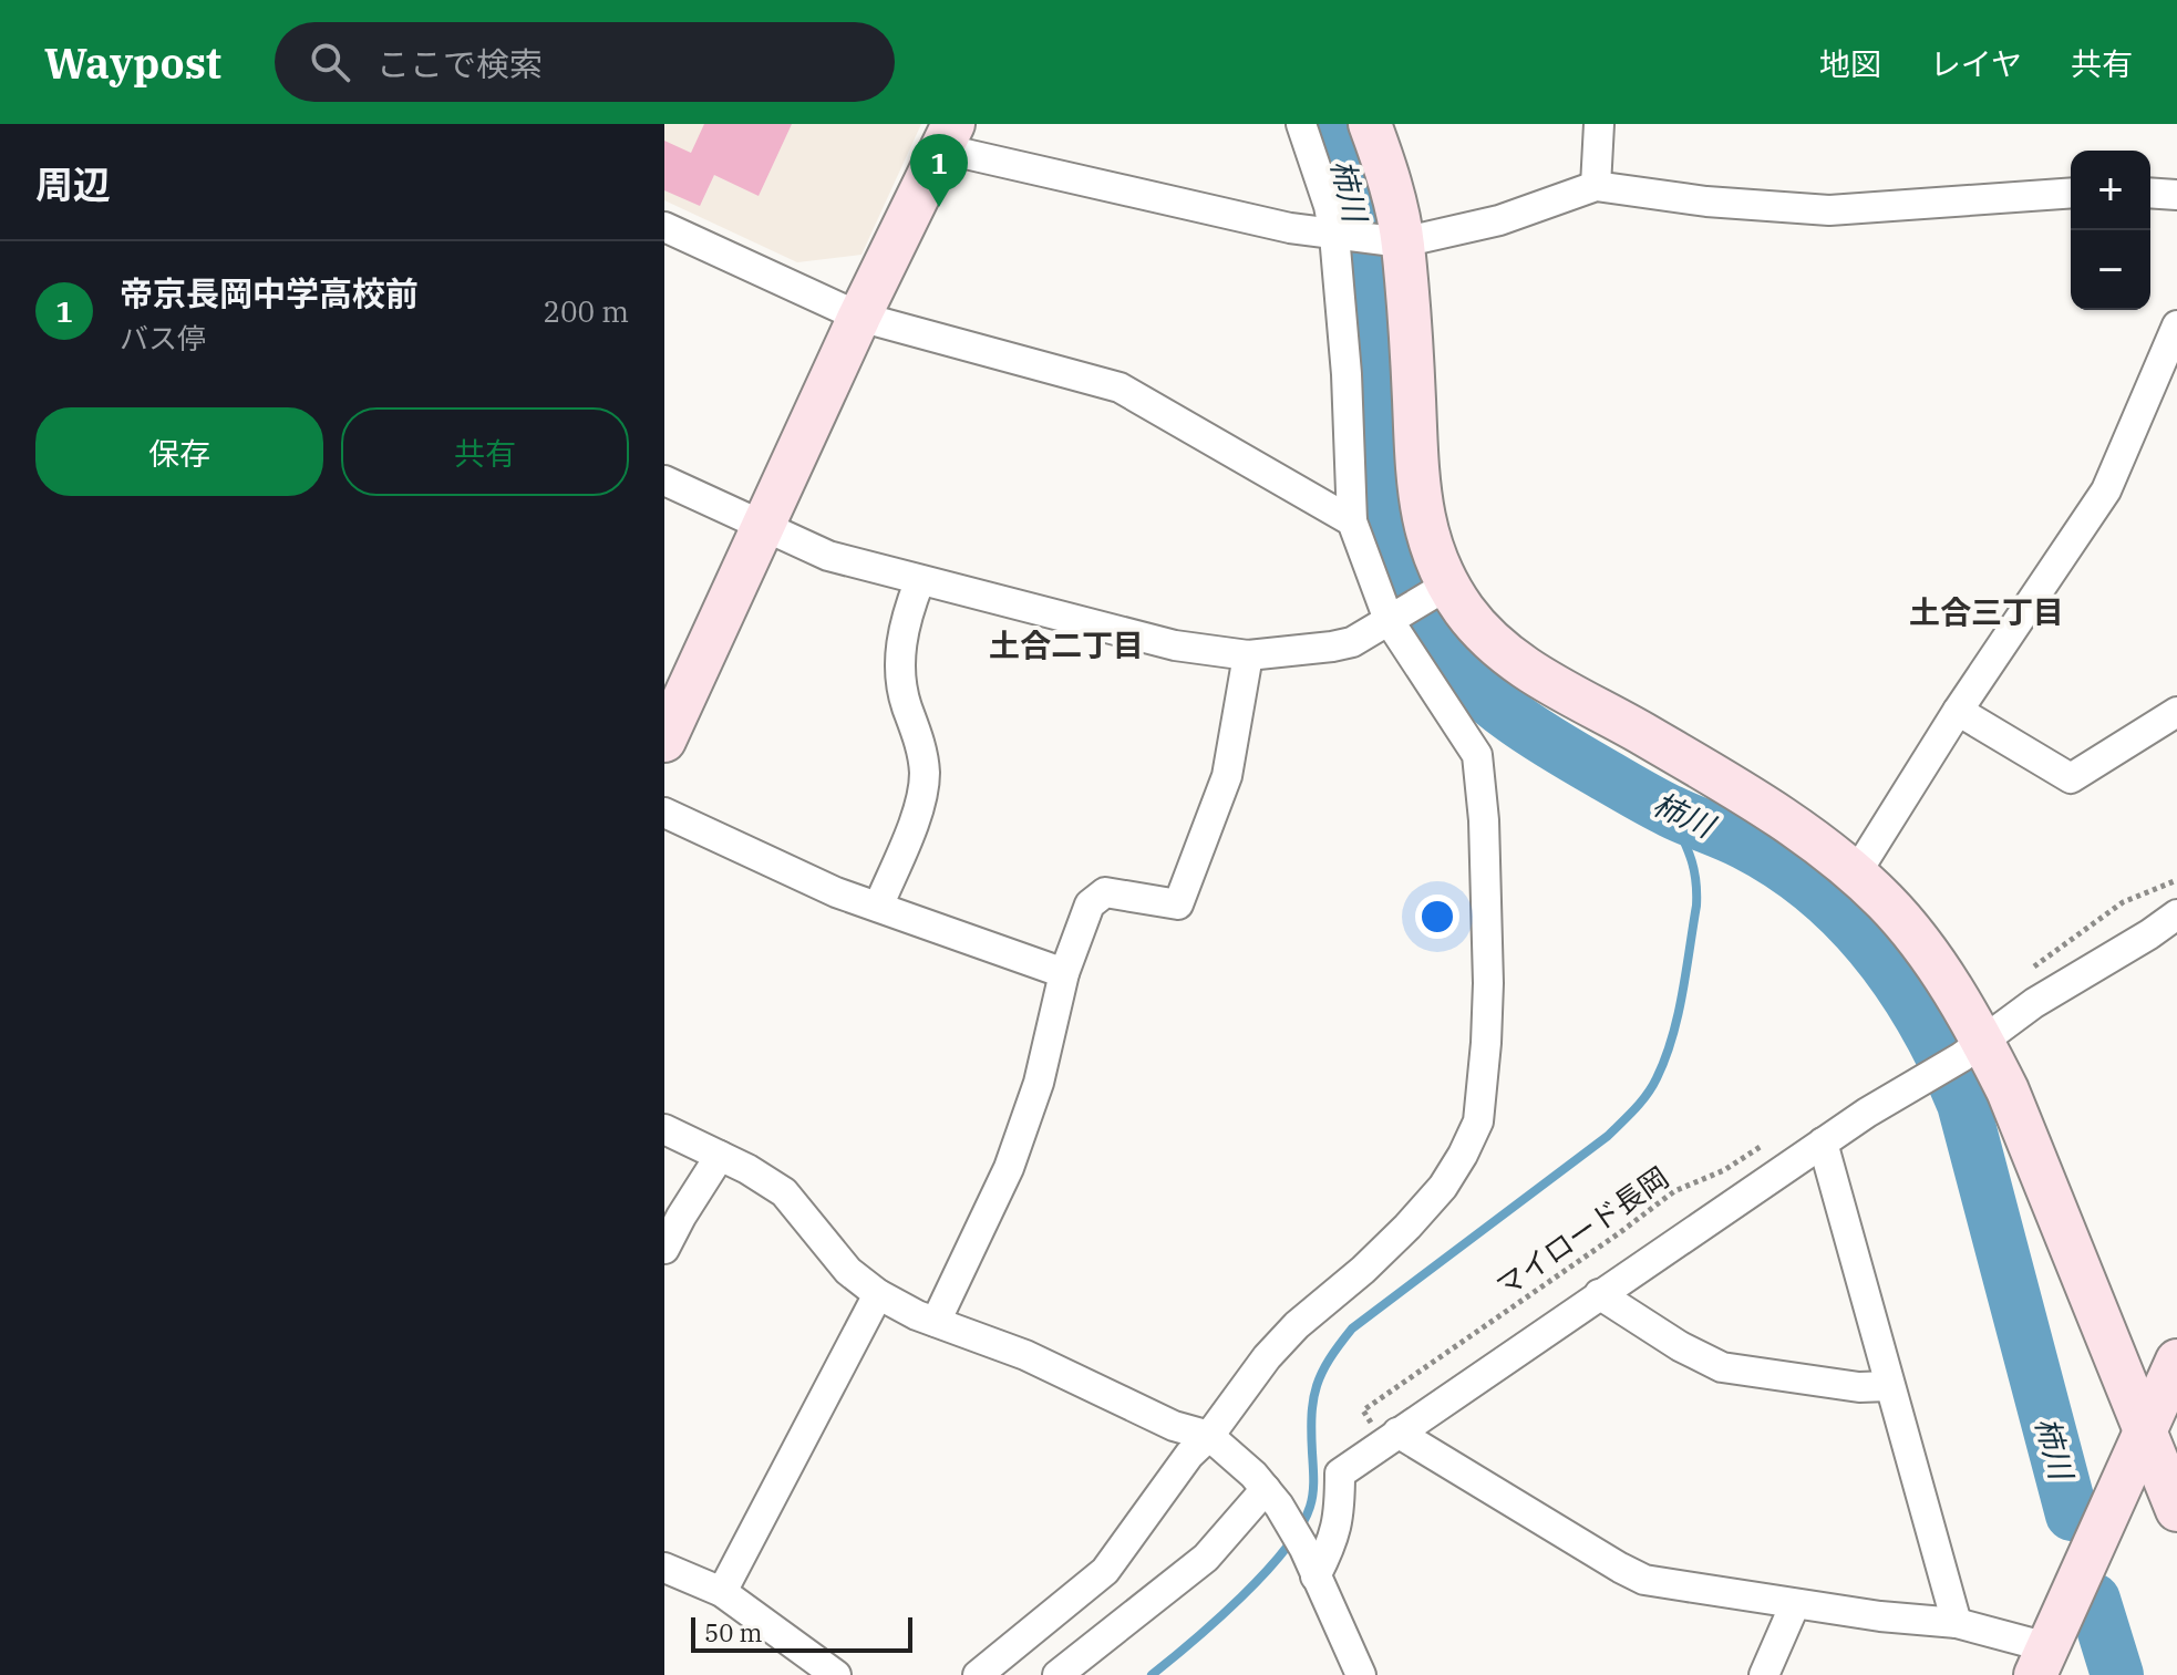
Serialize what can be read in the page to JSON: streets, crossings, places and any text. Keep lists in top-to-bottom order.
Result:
{
  "streets": {
    "path": ["マイロード長岡"]
  },
  "districts": ["土合三丁目", "土合二丁目"],
  "water": ["柿川"],
  "scale_bar": "50 m",
  "page": {
    "header": "Waypost",
    "search": "ここで検索",
    "nav": ["地図", "レイヤ", "共有"],
    "heading": "周辺",
    "pins": "1",
    "map_buttons": ["+", "−"],
    "list": [
      {
        "mark": "1",
        "name": "帝京長岡中学高校前",
        "note": "バス停",
        "value": "200 m"
      }
    ],
    "buttons": ["保存", "共有"],
    "scale": "50 m"
  }
}
